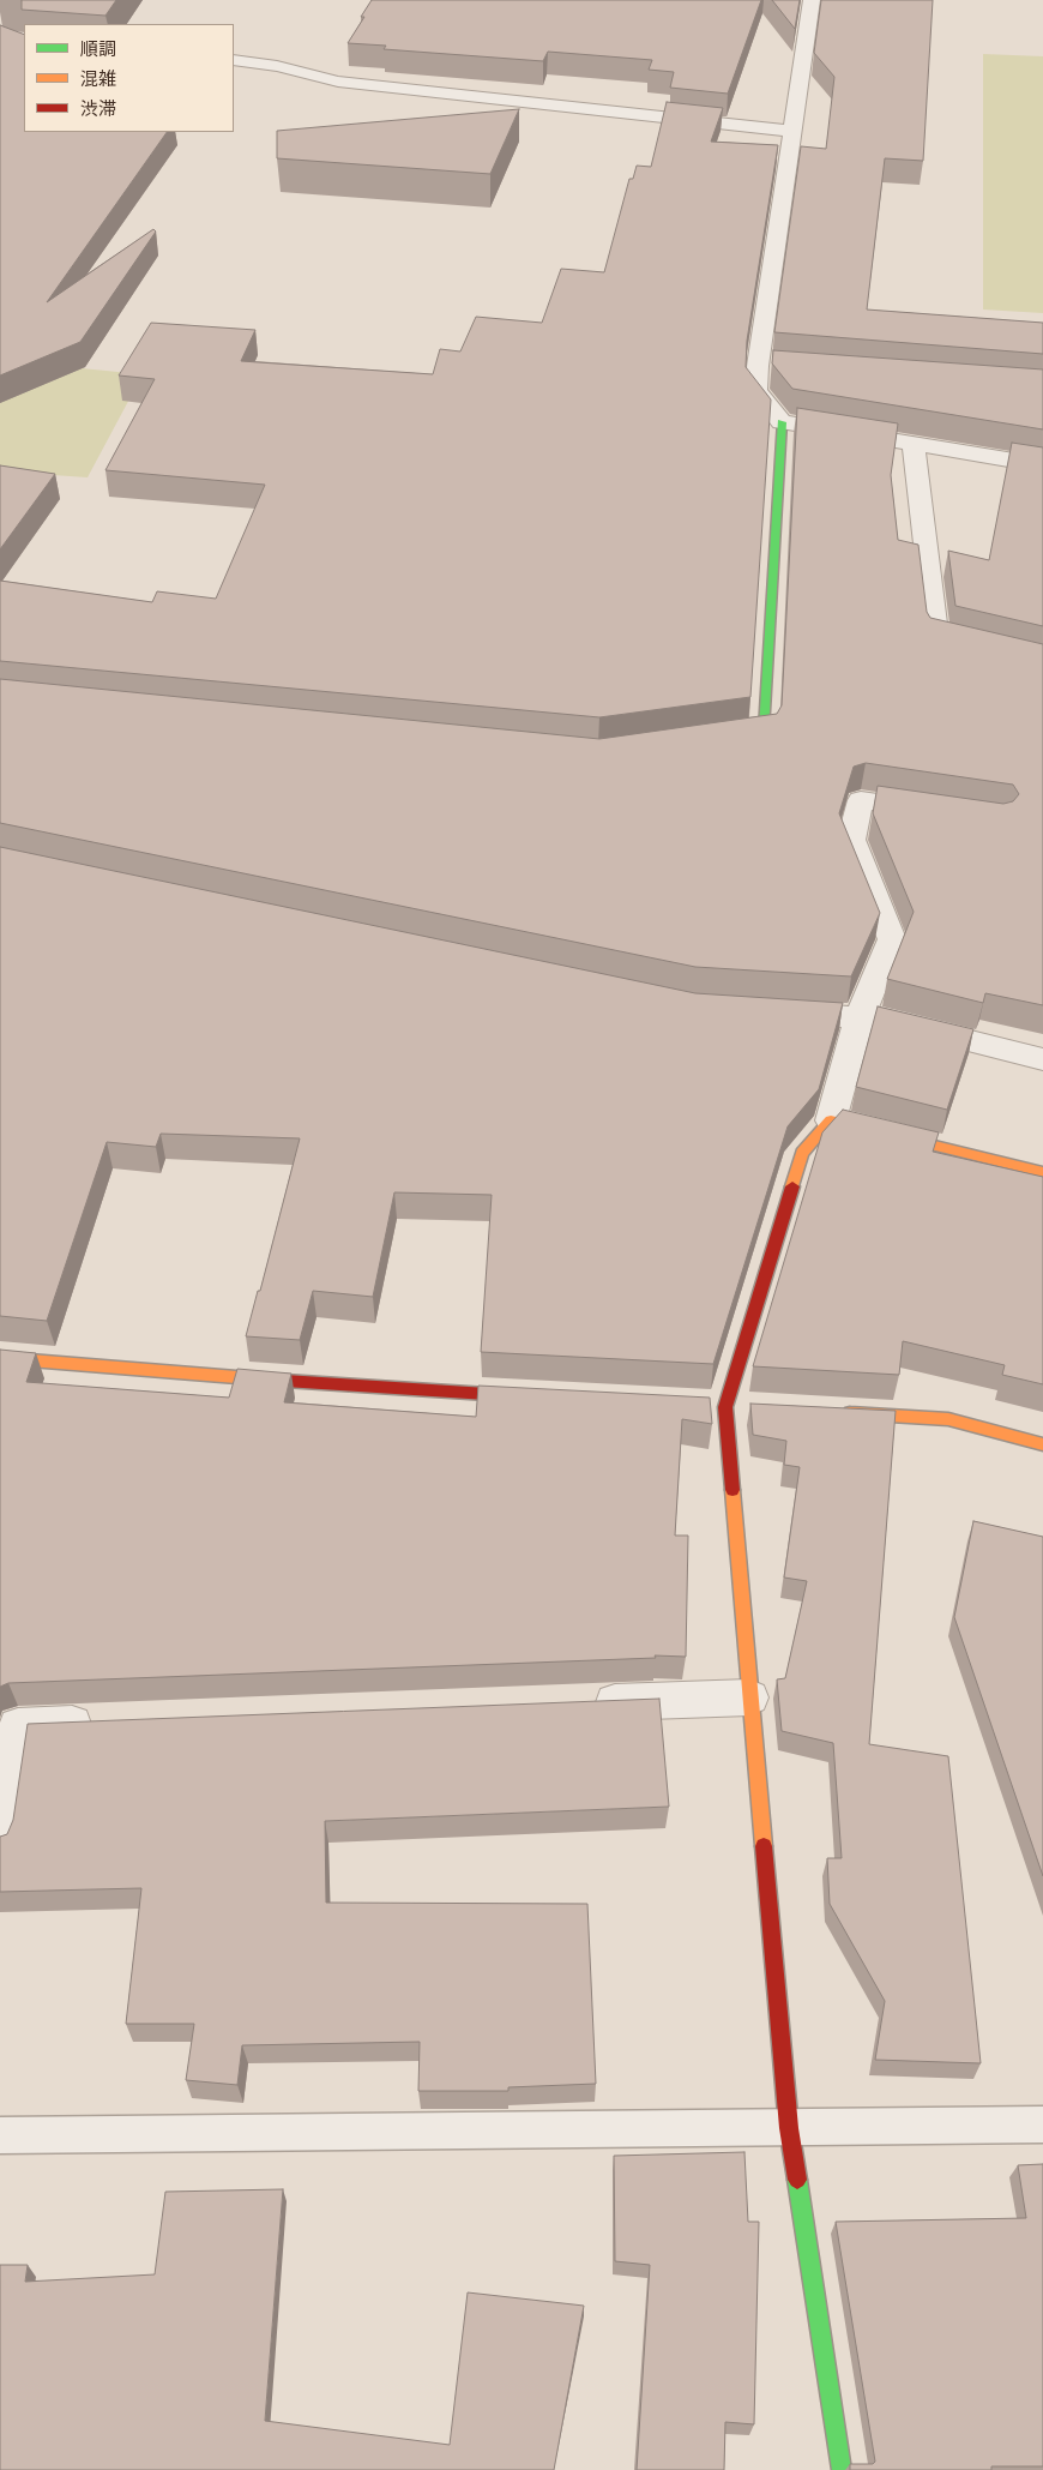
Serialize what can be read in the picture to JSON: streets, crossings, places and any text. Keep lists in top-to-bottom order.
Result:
{
  "legend": ["順調", "混雑", "渋滞"]
}
